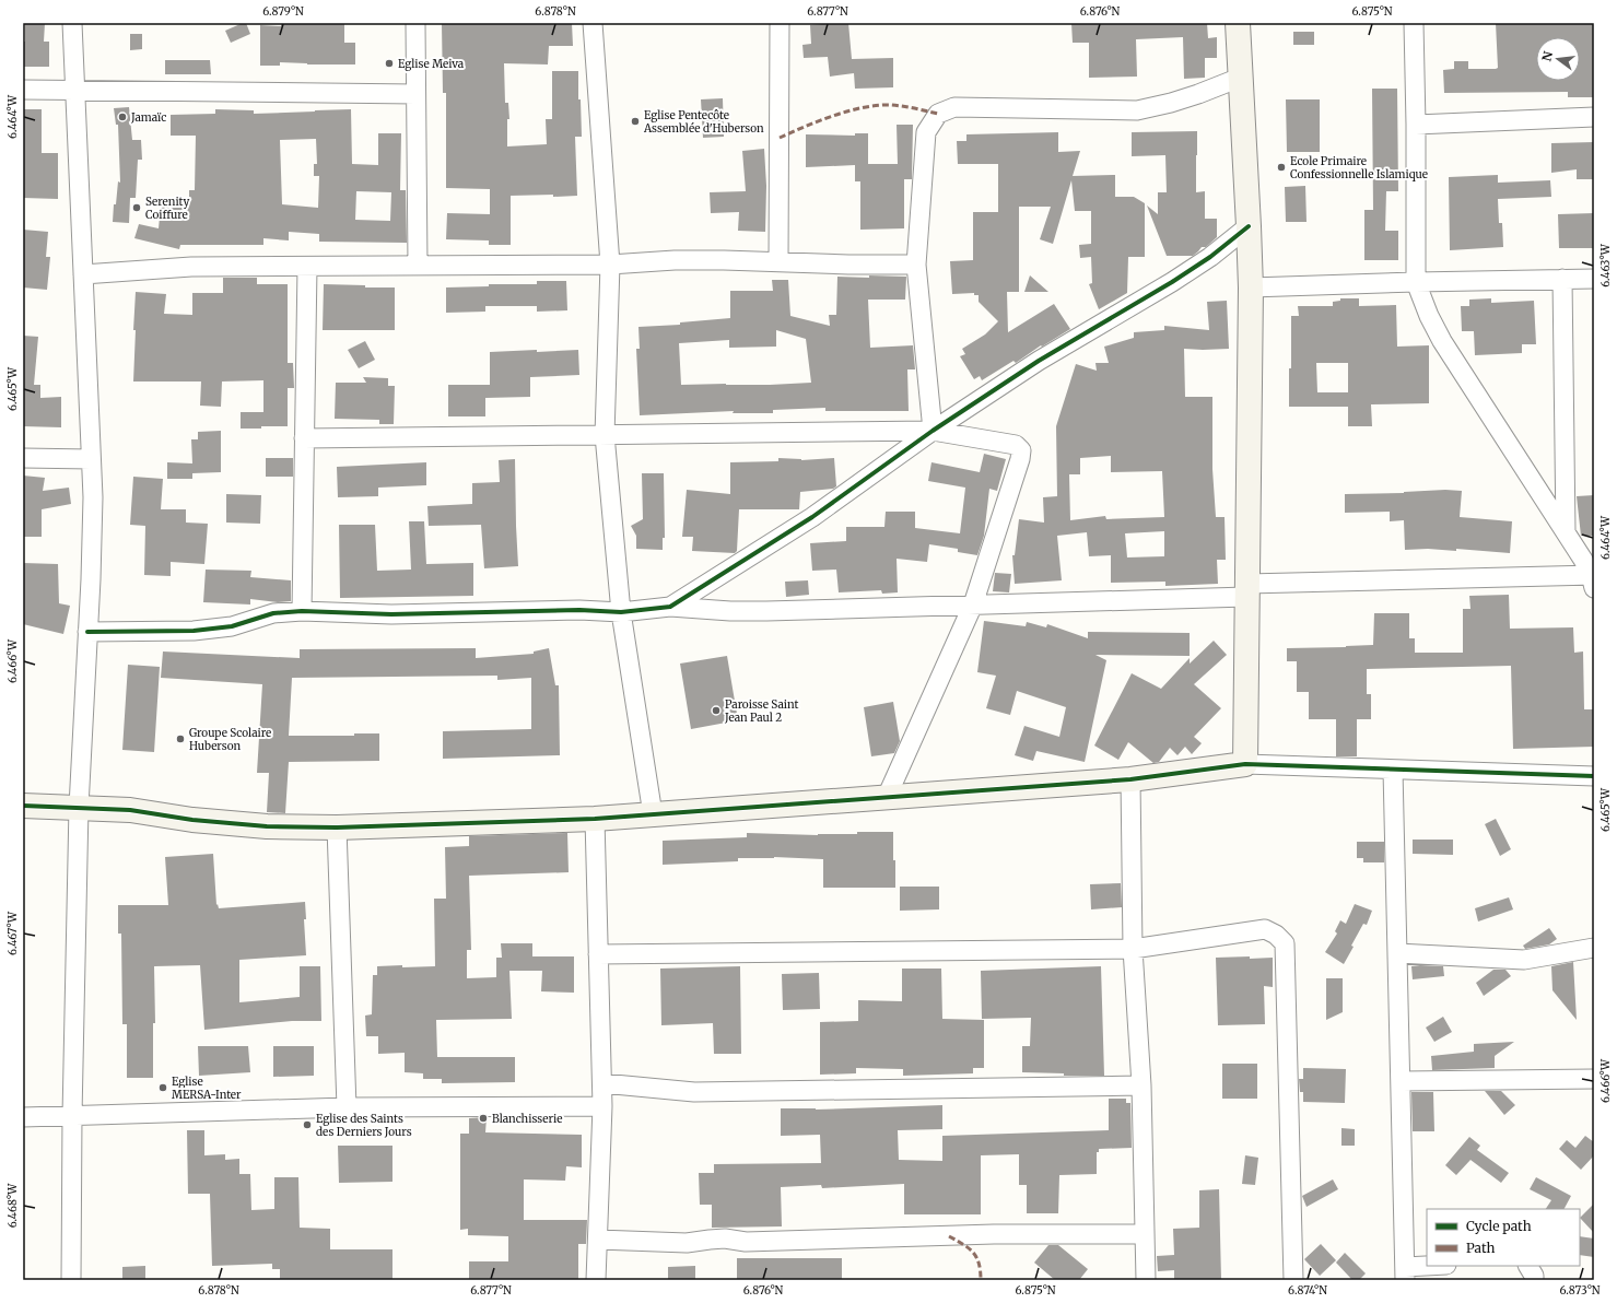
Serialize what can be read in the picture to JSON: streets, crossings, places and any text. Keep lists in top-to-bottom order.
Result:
{
  "places": [
    "Eglise Meiva",
    "Jamaïc",
    "Eglise Pentecôte Assemblée d'Huberson",
    "Ecole Primaire Confessionnelle Islamique",
    "Serenity Coiffure",
    "Paroisse Saint Jean Paul 2",
    "Groupe Scolaire Huberson",
    "Eglise MERSA-Inter",
    "Blanchisserie",
    "Eglise des Saints des Derniers Jours"
  ],
  "legend": ["Cycle path", "Path"],
  "north": "left",
  "coordinates": [
    "6.879°N",
    "6.878°N",
    "6.877°N",
    "6.876°N",
    "6.875°N",
    "6.464°W",
    "6.463°W",
    "6.465°W",
    "6.466°W",
    "6.467°W",
    "6.468°W",
    "6.874°N",
    "6.873°N"
  ]
}
